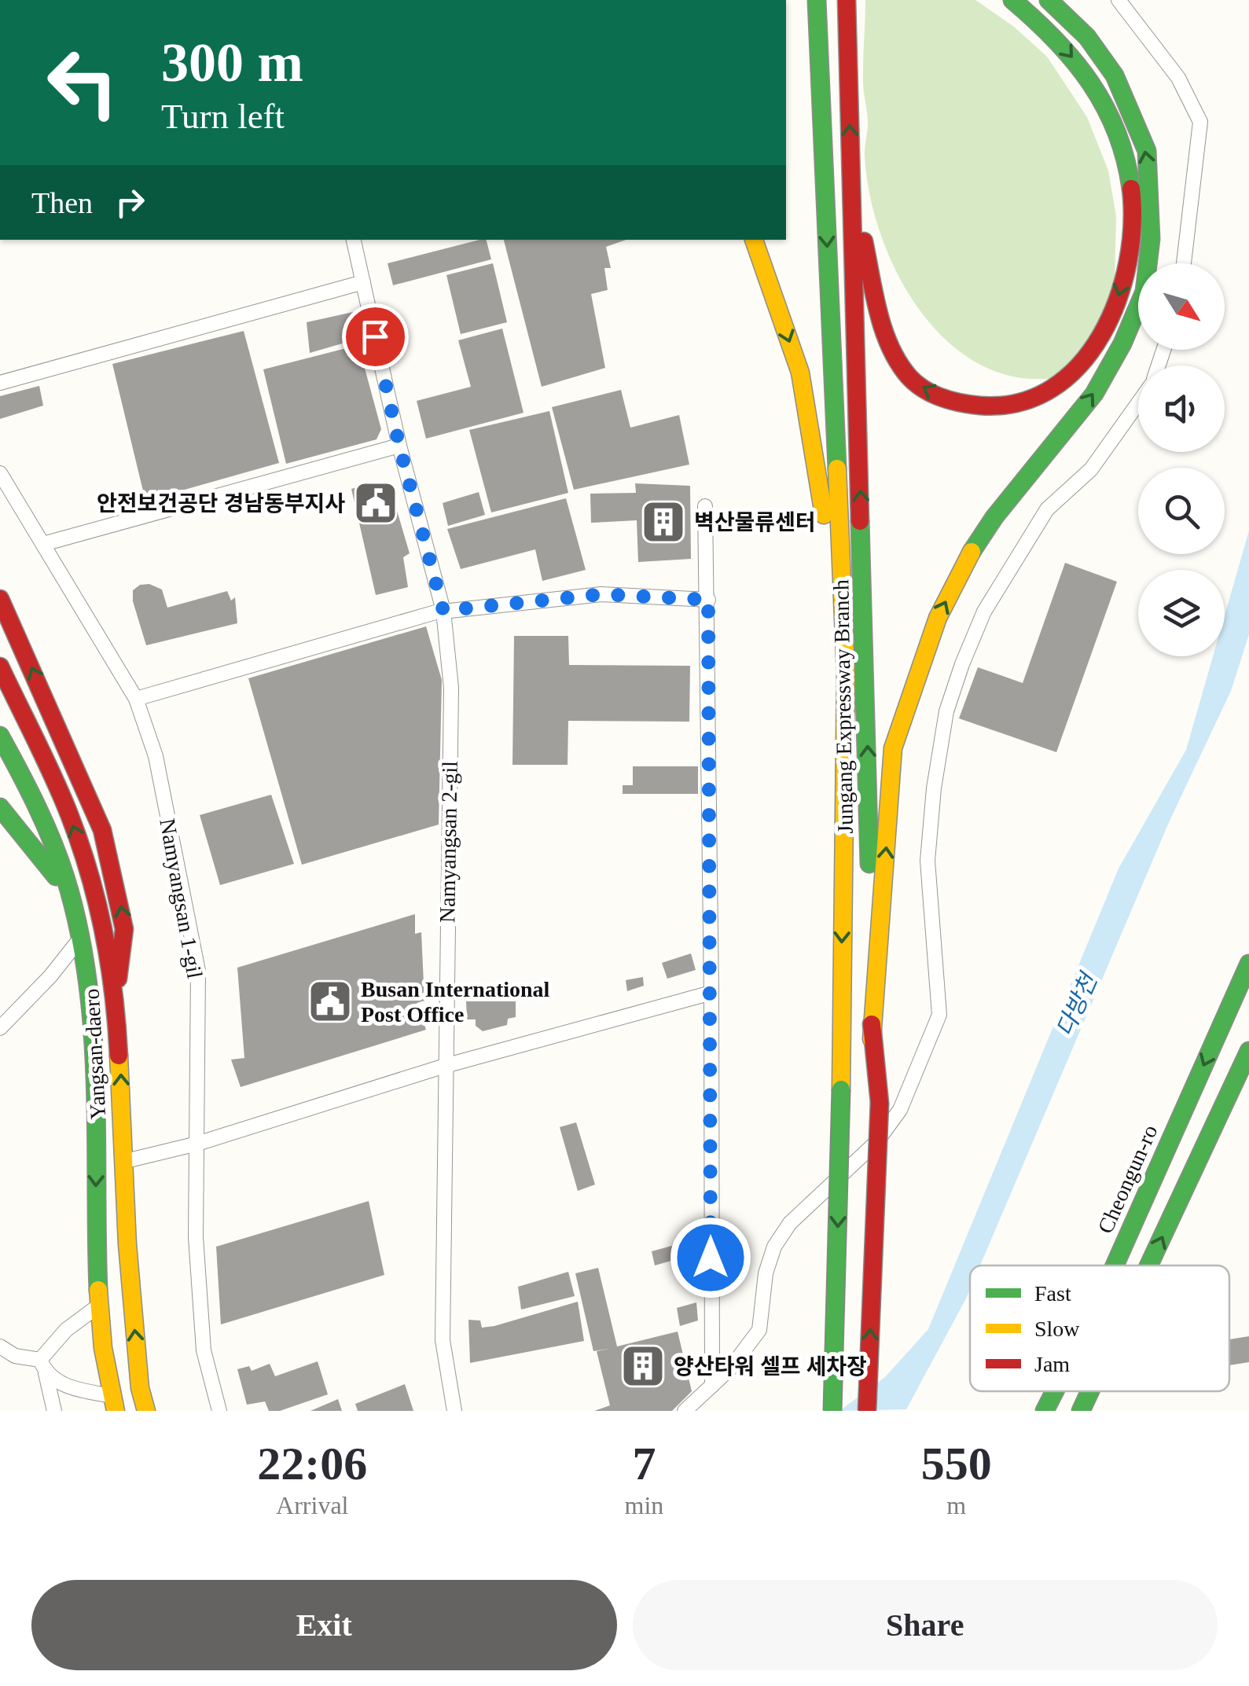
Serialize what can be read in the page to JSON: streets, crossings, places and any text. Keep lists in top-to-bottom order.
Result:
{
  "streets": {
    "main road": ["Jungang Expressway Branch", "Yangsan-daero", "Cheongun-ro"],
    "street": ["Namyangsan 2-gil", "Namyangsan 1-gil"]
  },
  "water": ["다방천"],
  "places": {
    "public building": ["안전보건공단 경남동부지사", "Busan International Post Office"],
    "building": ["벽산물류센터", "양산타워 셀프 세차장"]
  },
  "legend": ["Fast", "Slow", "Jam"],
  "north": "bottom right",
  "page": {
    "turn": ["300 m", "Turn left"],
    "then": "Then",
    "eta": [
      "22:06",
      "Arrival",
      "7",
      "min",
      "550",
      "m"
    ],
    "buttons": ["Exit", "Share"]
  }
}
